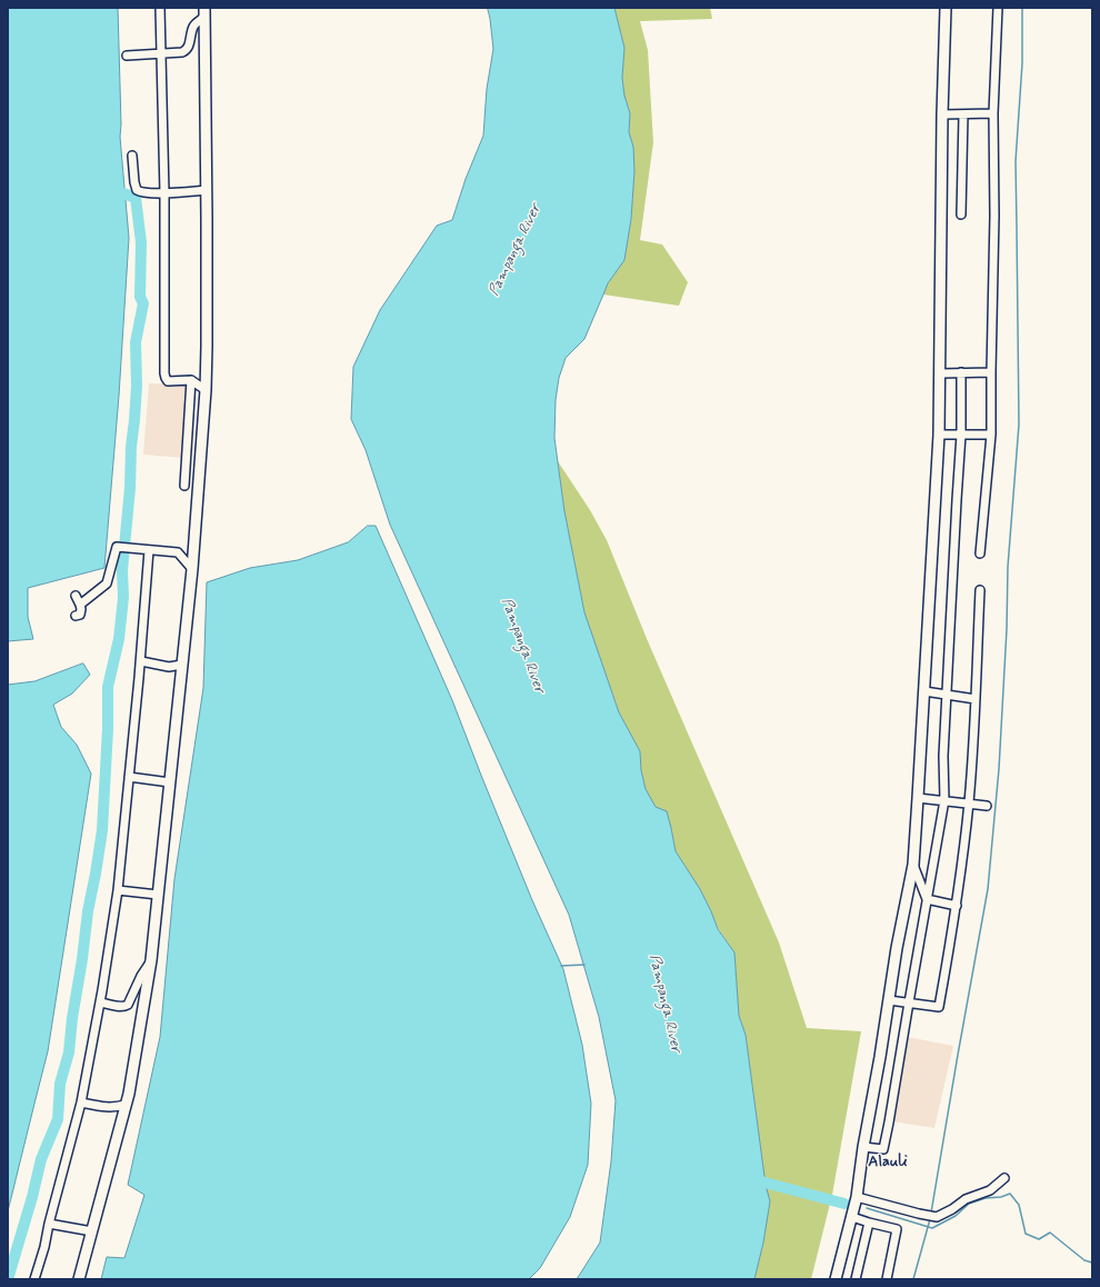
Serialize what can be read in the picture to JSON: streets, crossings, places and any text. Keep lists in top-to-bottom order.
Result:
{
  "districts": ["Alauli"],
  "water": ["Pampanga River"]
}
